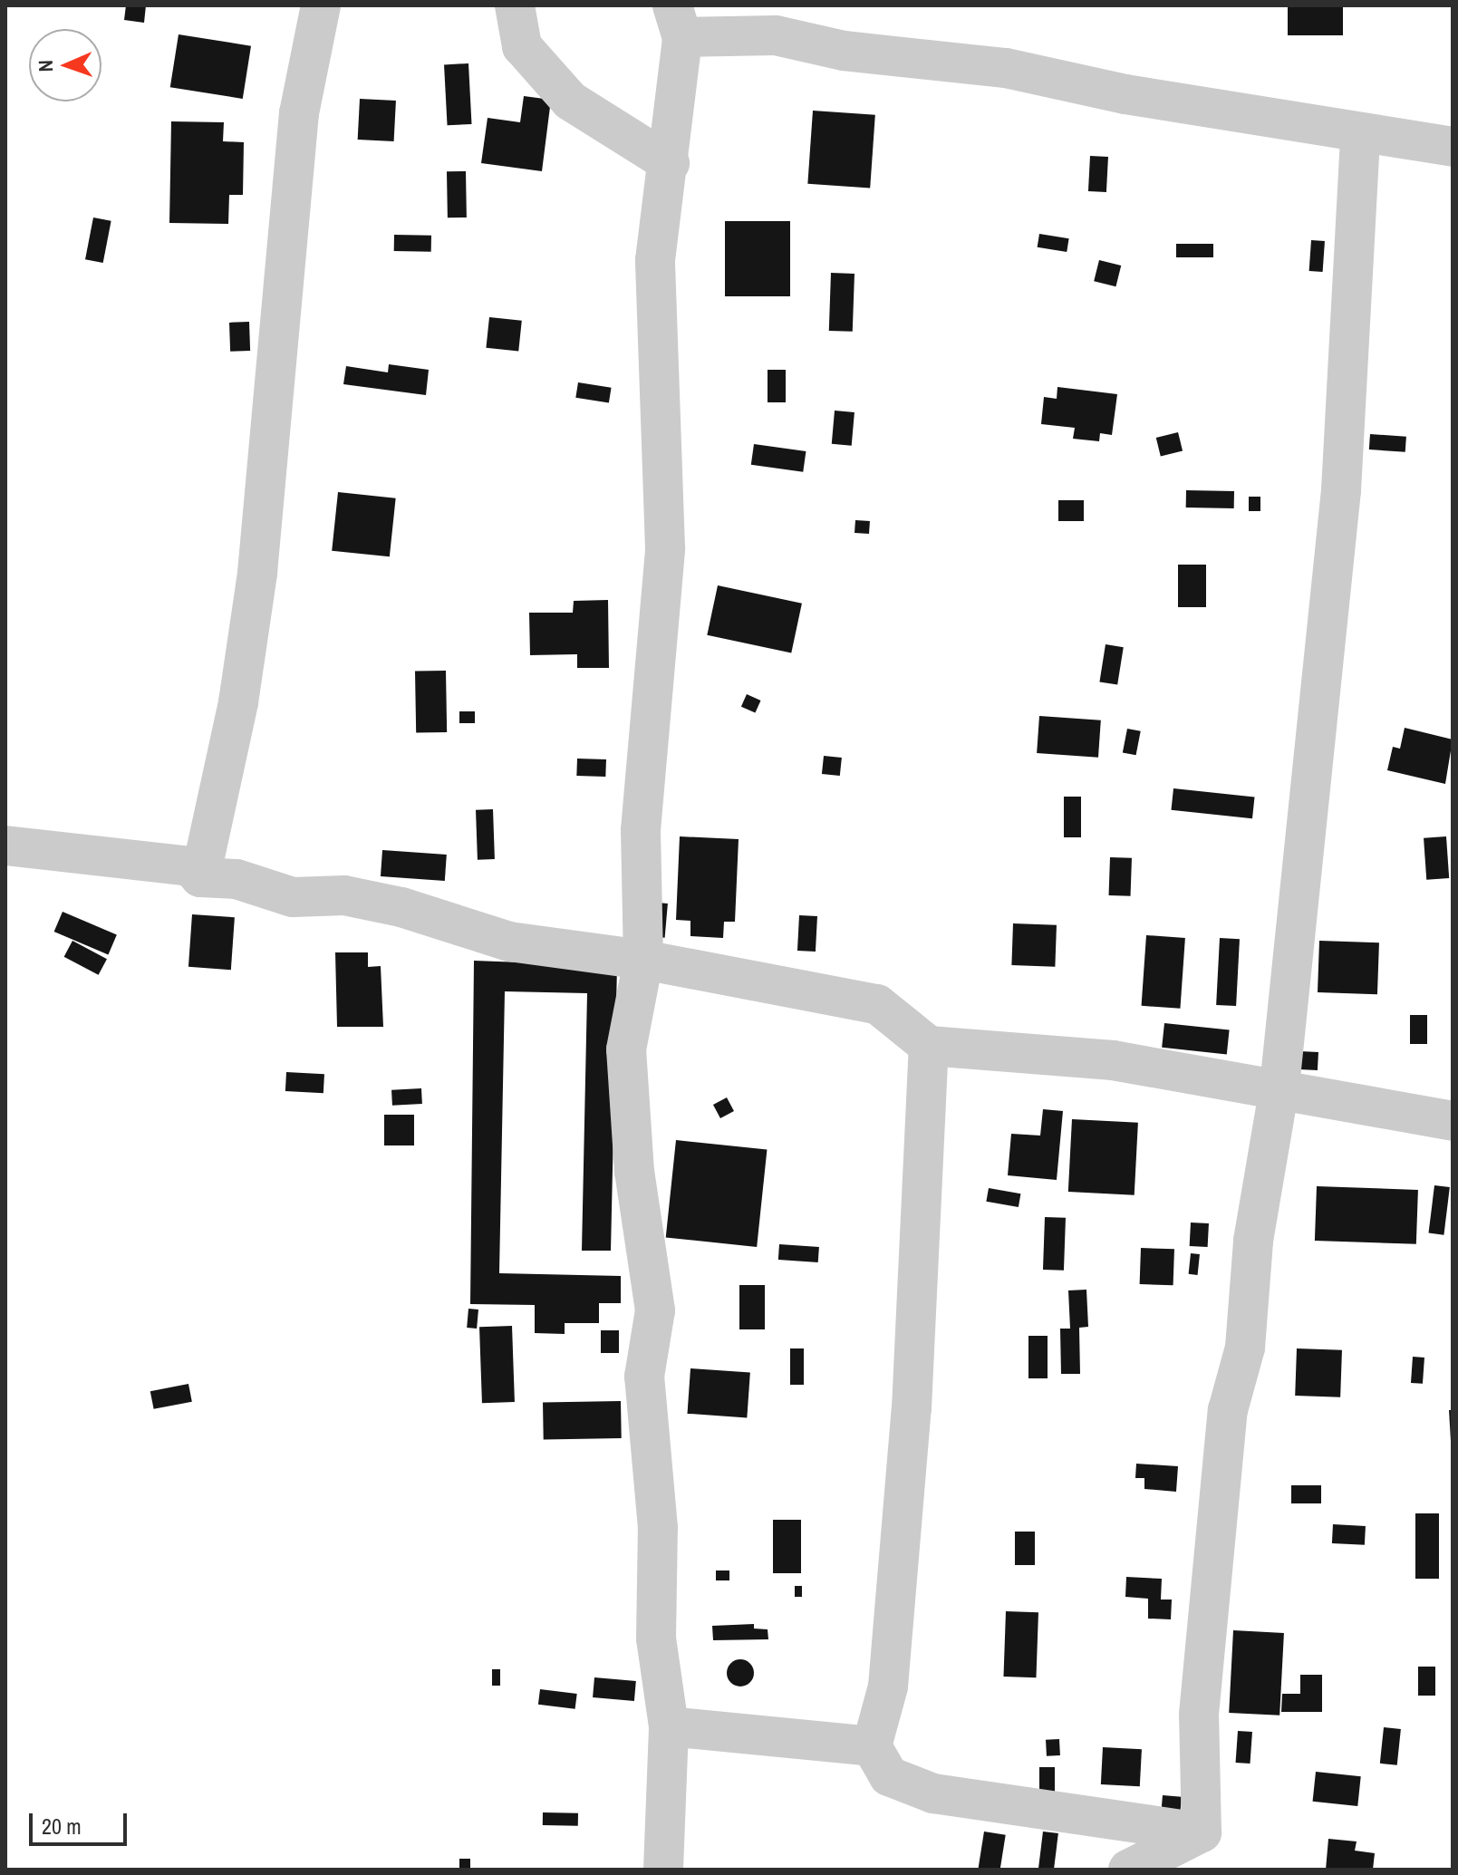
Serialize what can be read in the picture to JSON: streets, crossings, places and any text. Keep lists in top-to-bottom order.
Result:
{
  "scale_bar": "20 m",
  "north": "left"
}
